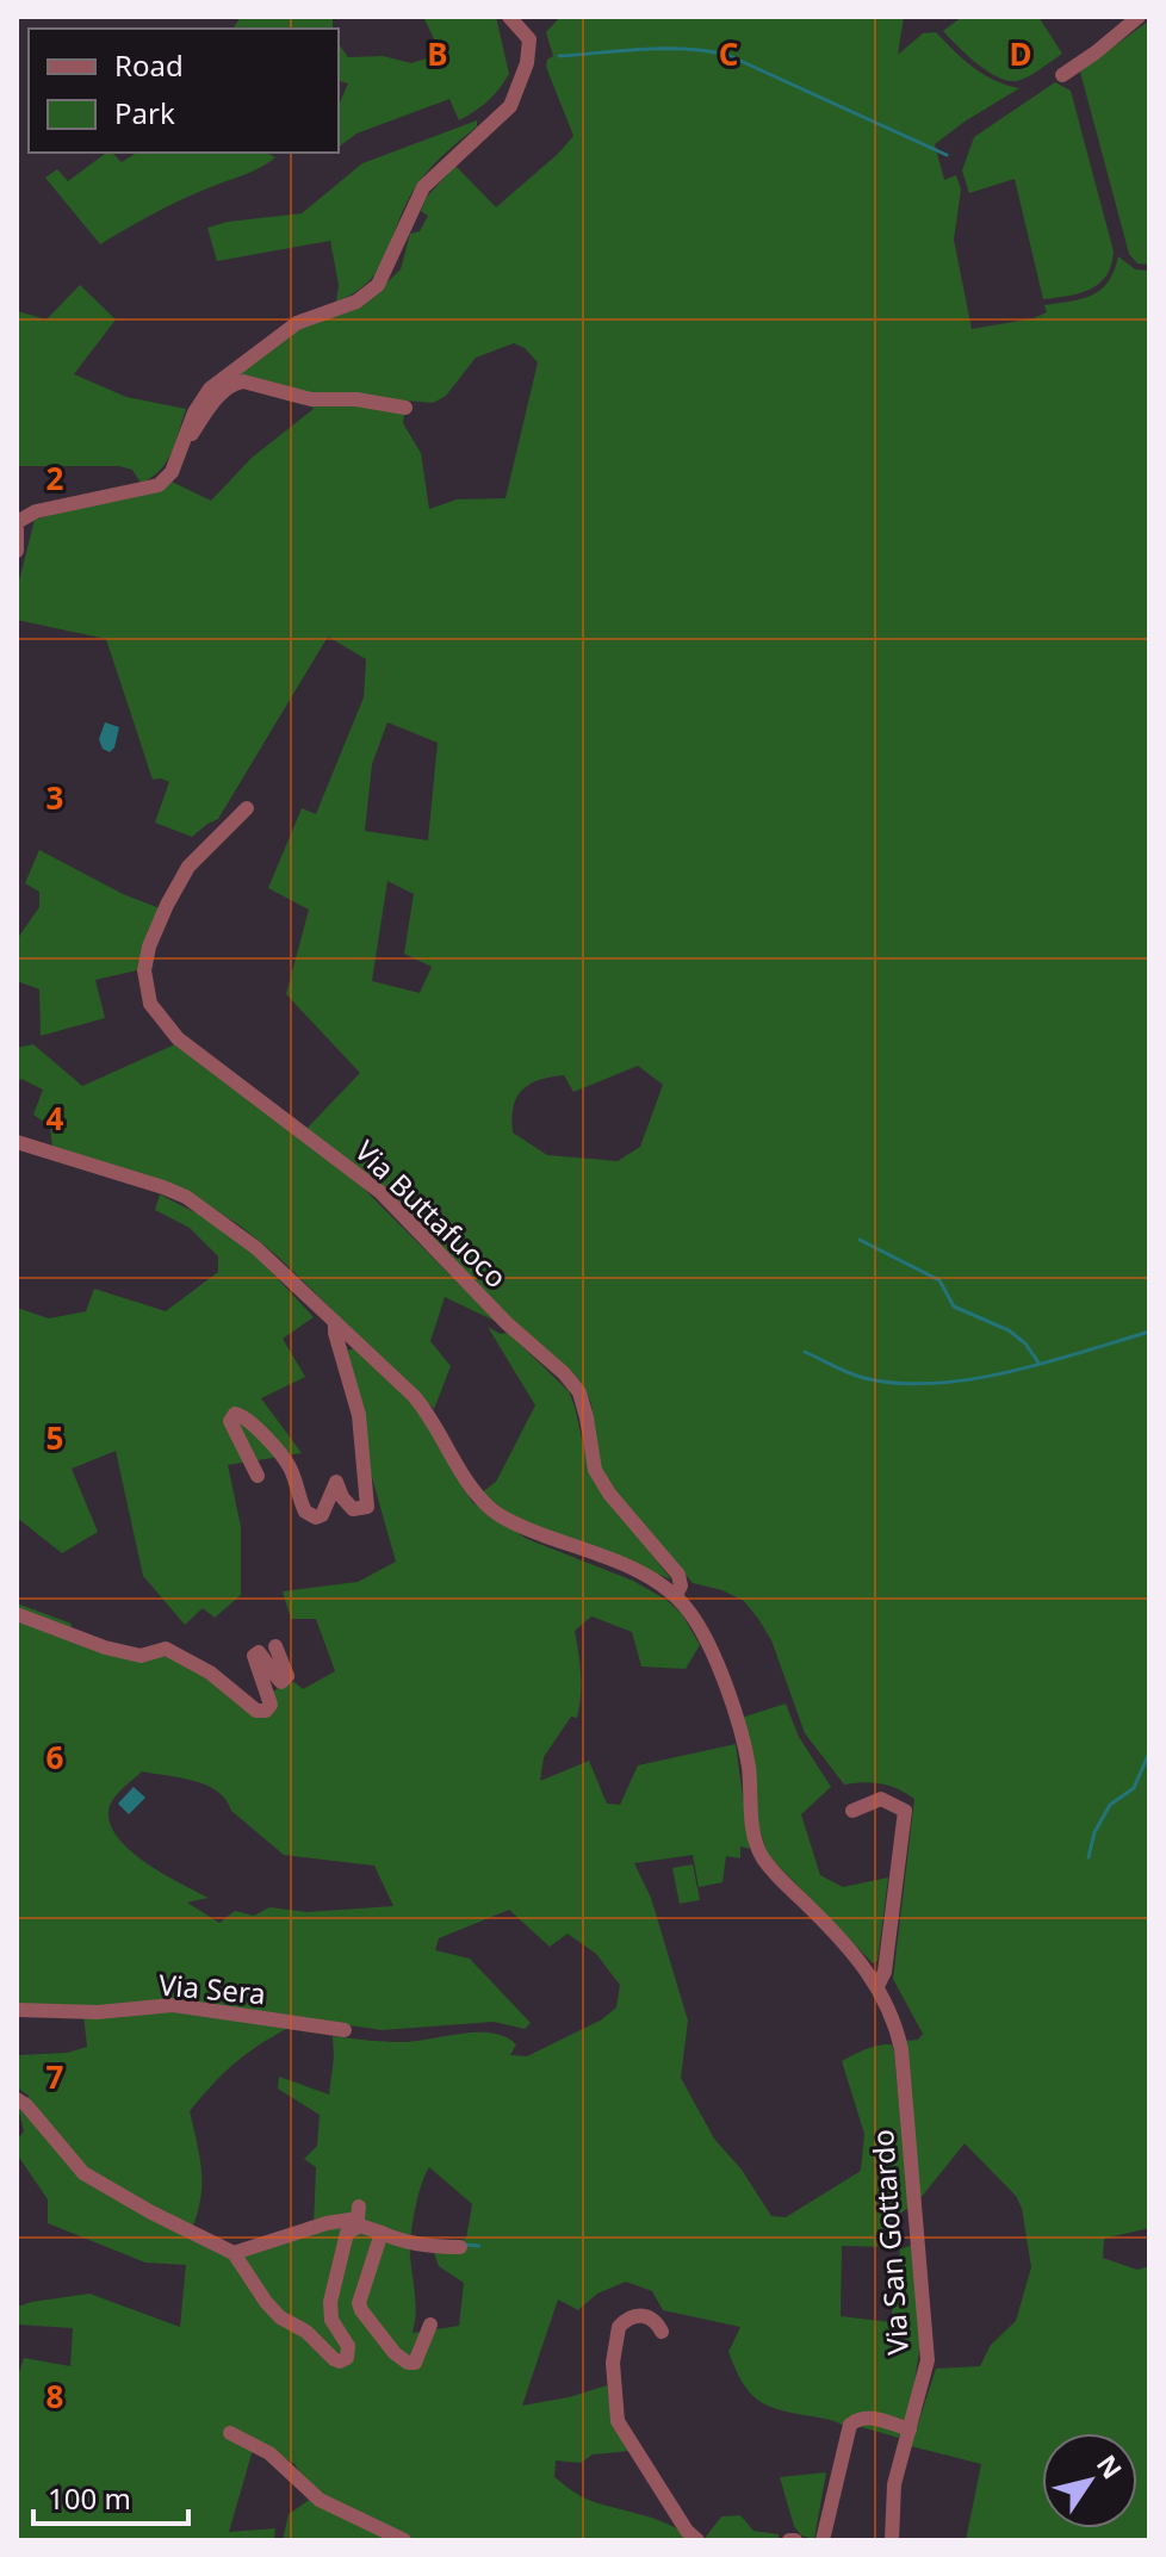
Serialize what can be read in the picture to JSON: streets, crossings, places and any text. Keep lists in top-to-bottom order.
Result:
{
  "streets": {
    "street": ["Via Buttafuoco", "Via Sera", "Via San Gottardo"]
  },
  "crossings": [
    ["Via Buttafuoco", "Via San Gottardo"]
  ],
  "legend": ["Road", "Park"],
  "scale_bar": "100 m",
  "north": "top right",
  "grid": {
    "columns": ["B", "C", "D"],
    "rows": [
      "2",
      "3",
      "4",
      "5",
      "6",
      "7",
      "8"
    ]
  }
}
